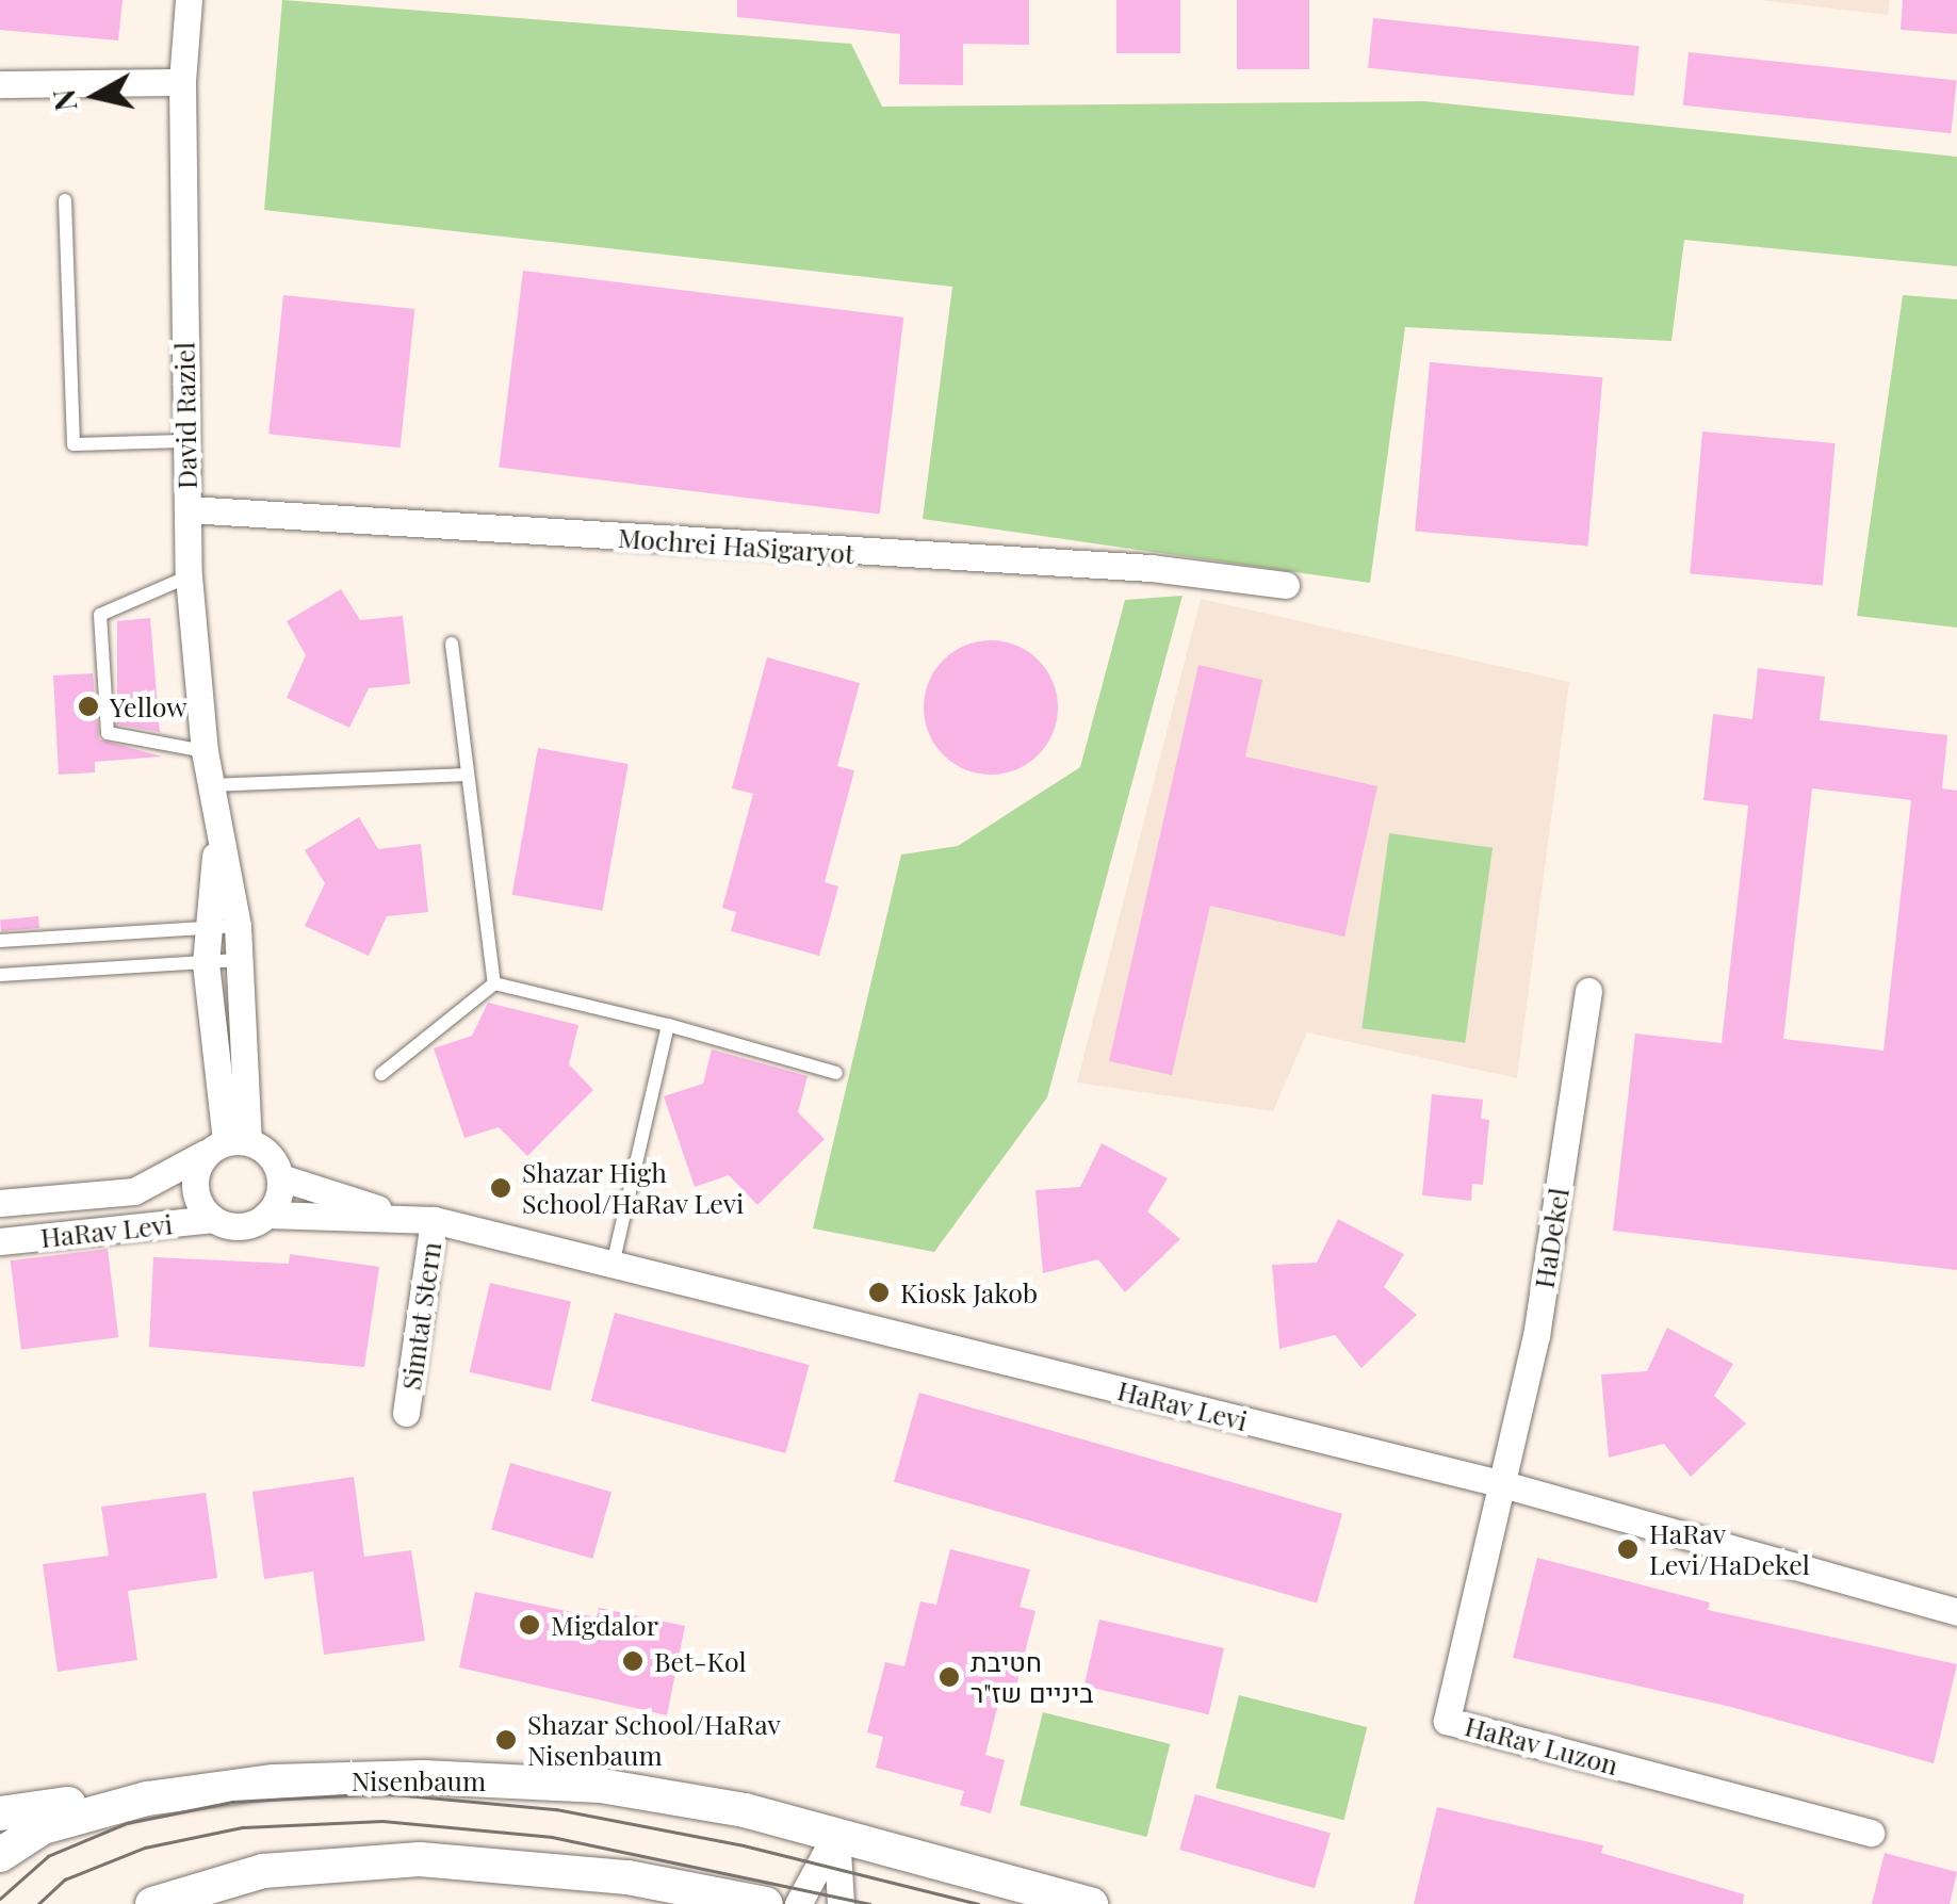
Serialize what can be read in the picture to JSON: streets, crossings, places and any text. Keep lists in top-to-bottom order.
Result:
{
  "streets": {
    "main road": ["Nisenbaum"],
    "street": [
      "David Raziel",
      "Mochrei HaSigaryot",
      "HaRav Levi",
      "HaDekel",
      "Simtat Stern",
      "HaRav Luzon"
    ]
  },
  "crossings": [
    ["David Raziel", "Mochrei HaSigaryot"],
    ["David Raziel", "HaRav Levi"],
    ["HaRav Levi", "HaDekel"],
    ["HaRav Levi", "Simtat Stern"],
    ["HaRav Levi", "HaRav Luzon"],
    ["HaDekel", "HaRav Luzon"]
  ],
  "places": [
    "Yellow",
    "Shazar High School/HaRav Levi",
    "Kiosk Jakob",
    "HaRav Levi/HaDekel",
    "Migdalor",
    "Bet-Kol",
    "חטיבת ביניים שז\"ר",
    "Shazar School/HaRav Nisenbaum"
  ],
  "north": "left"
}
